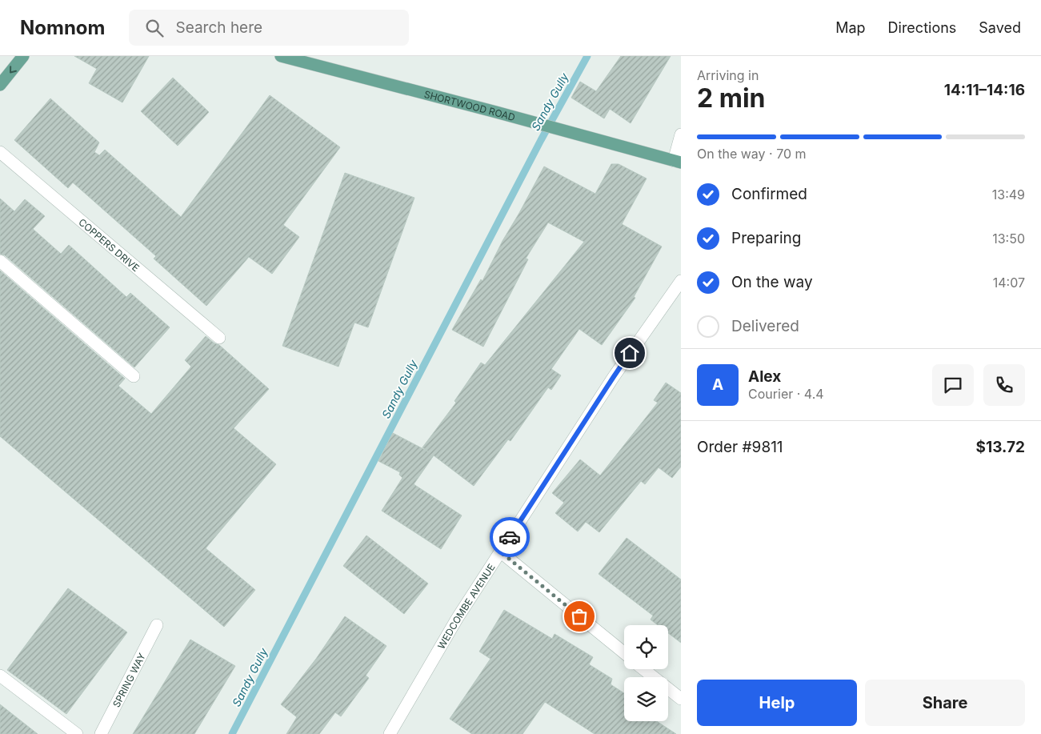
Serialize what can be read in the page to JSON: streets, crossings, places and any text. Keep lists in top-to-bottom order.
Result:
{
  "streets": {
    "main road": ["SHORTWOOD ROAD"],
    "street": ["COPPERS DRIVE", "WEDCOMBE AVENUE", "SPRING WAY"]
  },
  "water": ["Sandy Gully"],
  "page": {
    "header": "Nomnom",
    "search": "Search here",
    "nav": ["Map", "Directions", "Saved"],
    "heading": ["2 min", "Arriving in", "14:11–14:16"],
    "panel": [
      "Alex",
      "Courier · 4.4",
      "Order #9811",
      "$13.72"
    ],
    "bar": "On the way · 70 m",
    "list": [
      ["Confirmed", "13:49"],
      ["Preparing", "13:50"],
      ["On the way", "14:07"],
      "Delivered"
    ],
    "round": "A",
    "buttons": ["Help", "Share"]
  }
}
